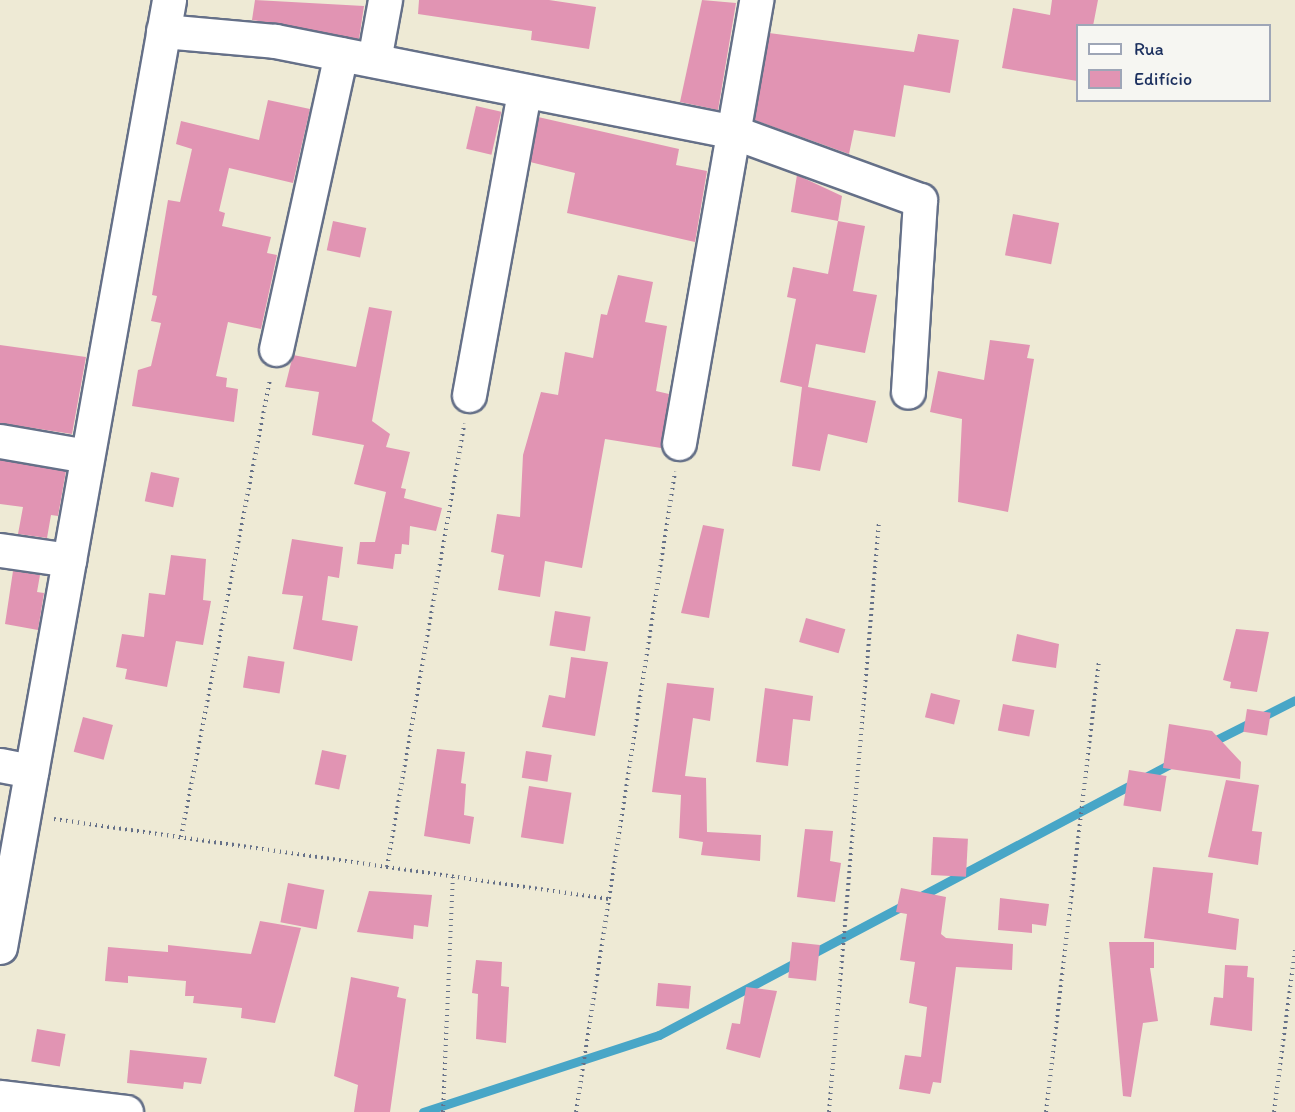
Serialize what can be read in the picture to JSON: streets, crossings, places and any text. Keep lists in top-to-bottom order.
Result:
{
  "legend": ["Rua", "Edifício"]
}
